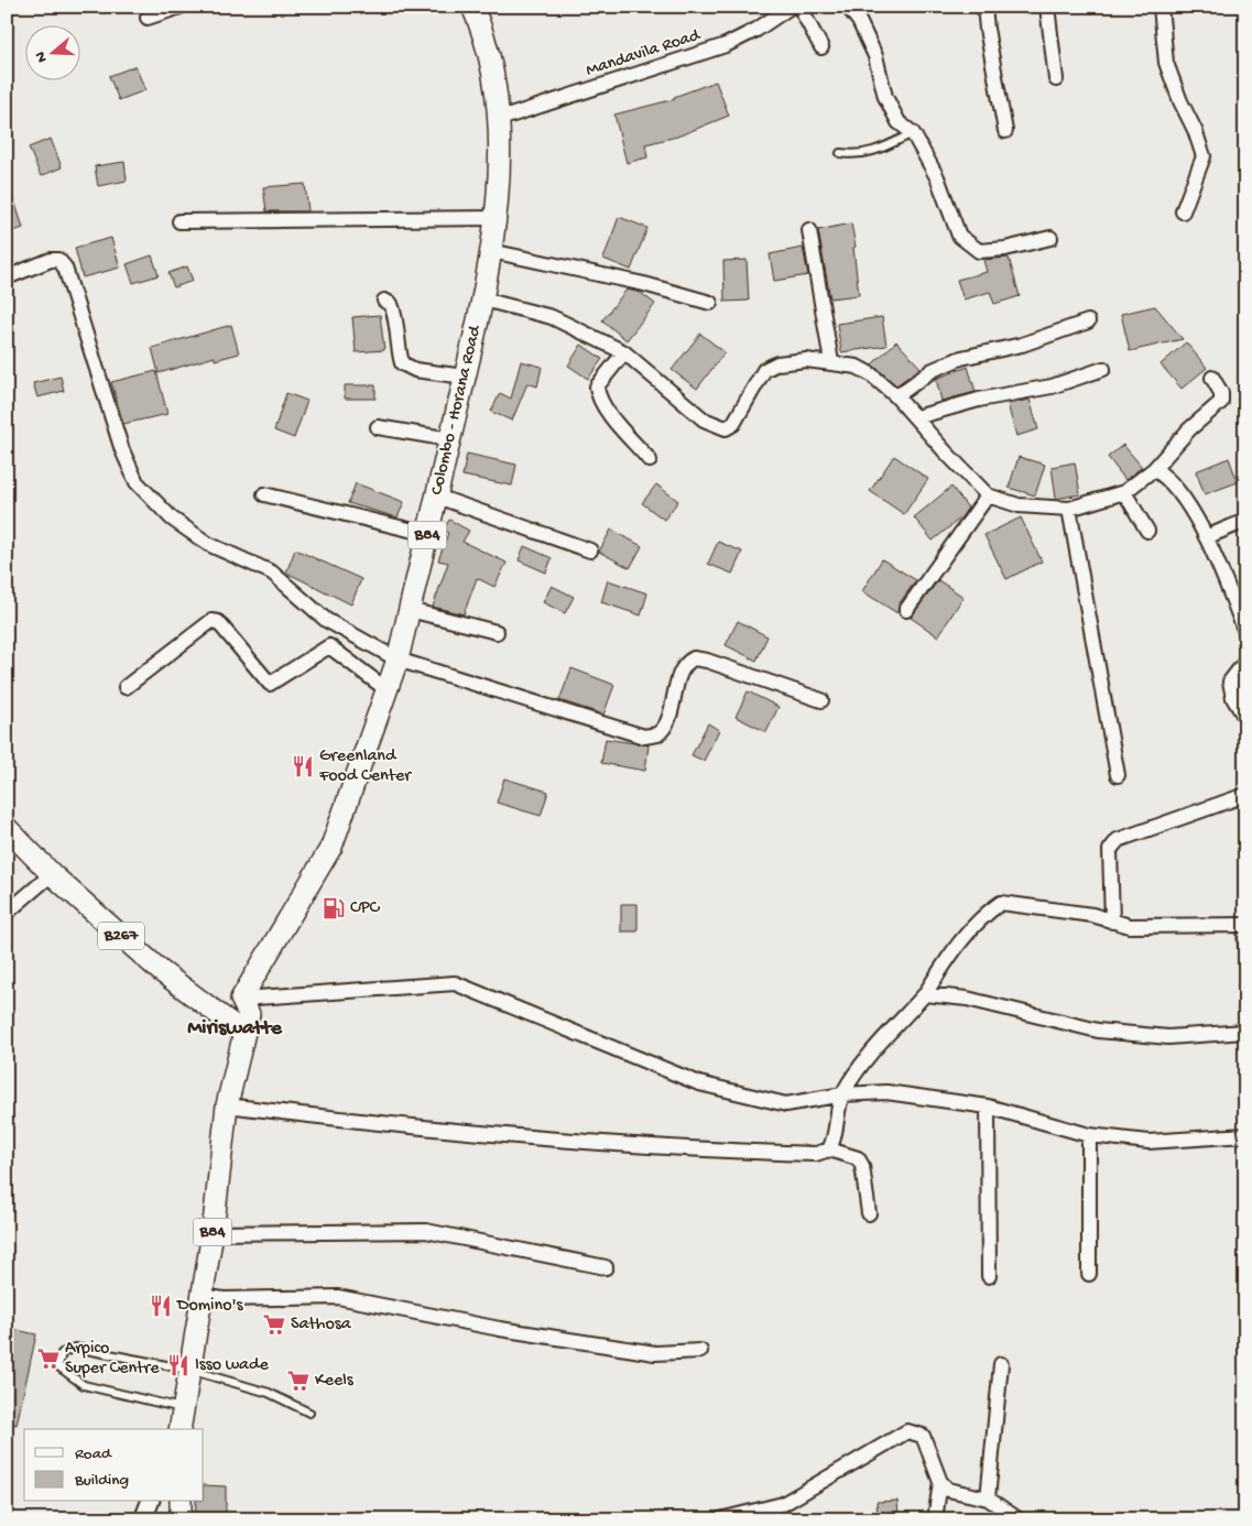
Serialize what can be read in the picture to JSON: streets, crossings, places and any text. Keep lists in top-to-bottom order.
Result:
{
  "streets": {
    "main road": ["Colombo - Horana Road", "B84", "B267"],
    "street": ["Mandavila Road"]
  },
  "crossings": [
    ["Mandavila Road", "Colombo - Horana Road"],
    ["Colombo - Horana Road", "B84"],
    ["B84", "B267"]
  ],
  "districts": ["Miriswatte"],
  "places": {
    "restaurant": ["Greenland Food Center", "Domino's", "Isso wade"],
    "fuel station": ["CPC"],
    "supermarket": ["Sathosa", "Arpico Super Centre", "Keels"]
  },
  "legend": ["Road", "Building"],
  "north": "left"
}
